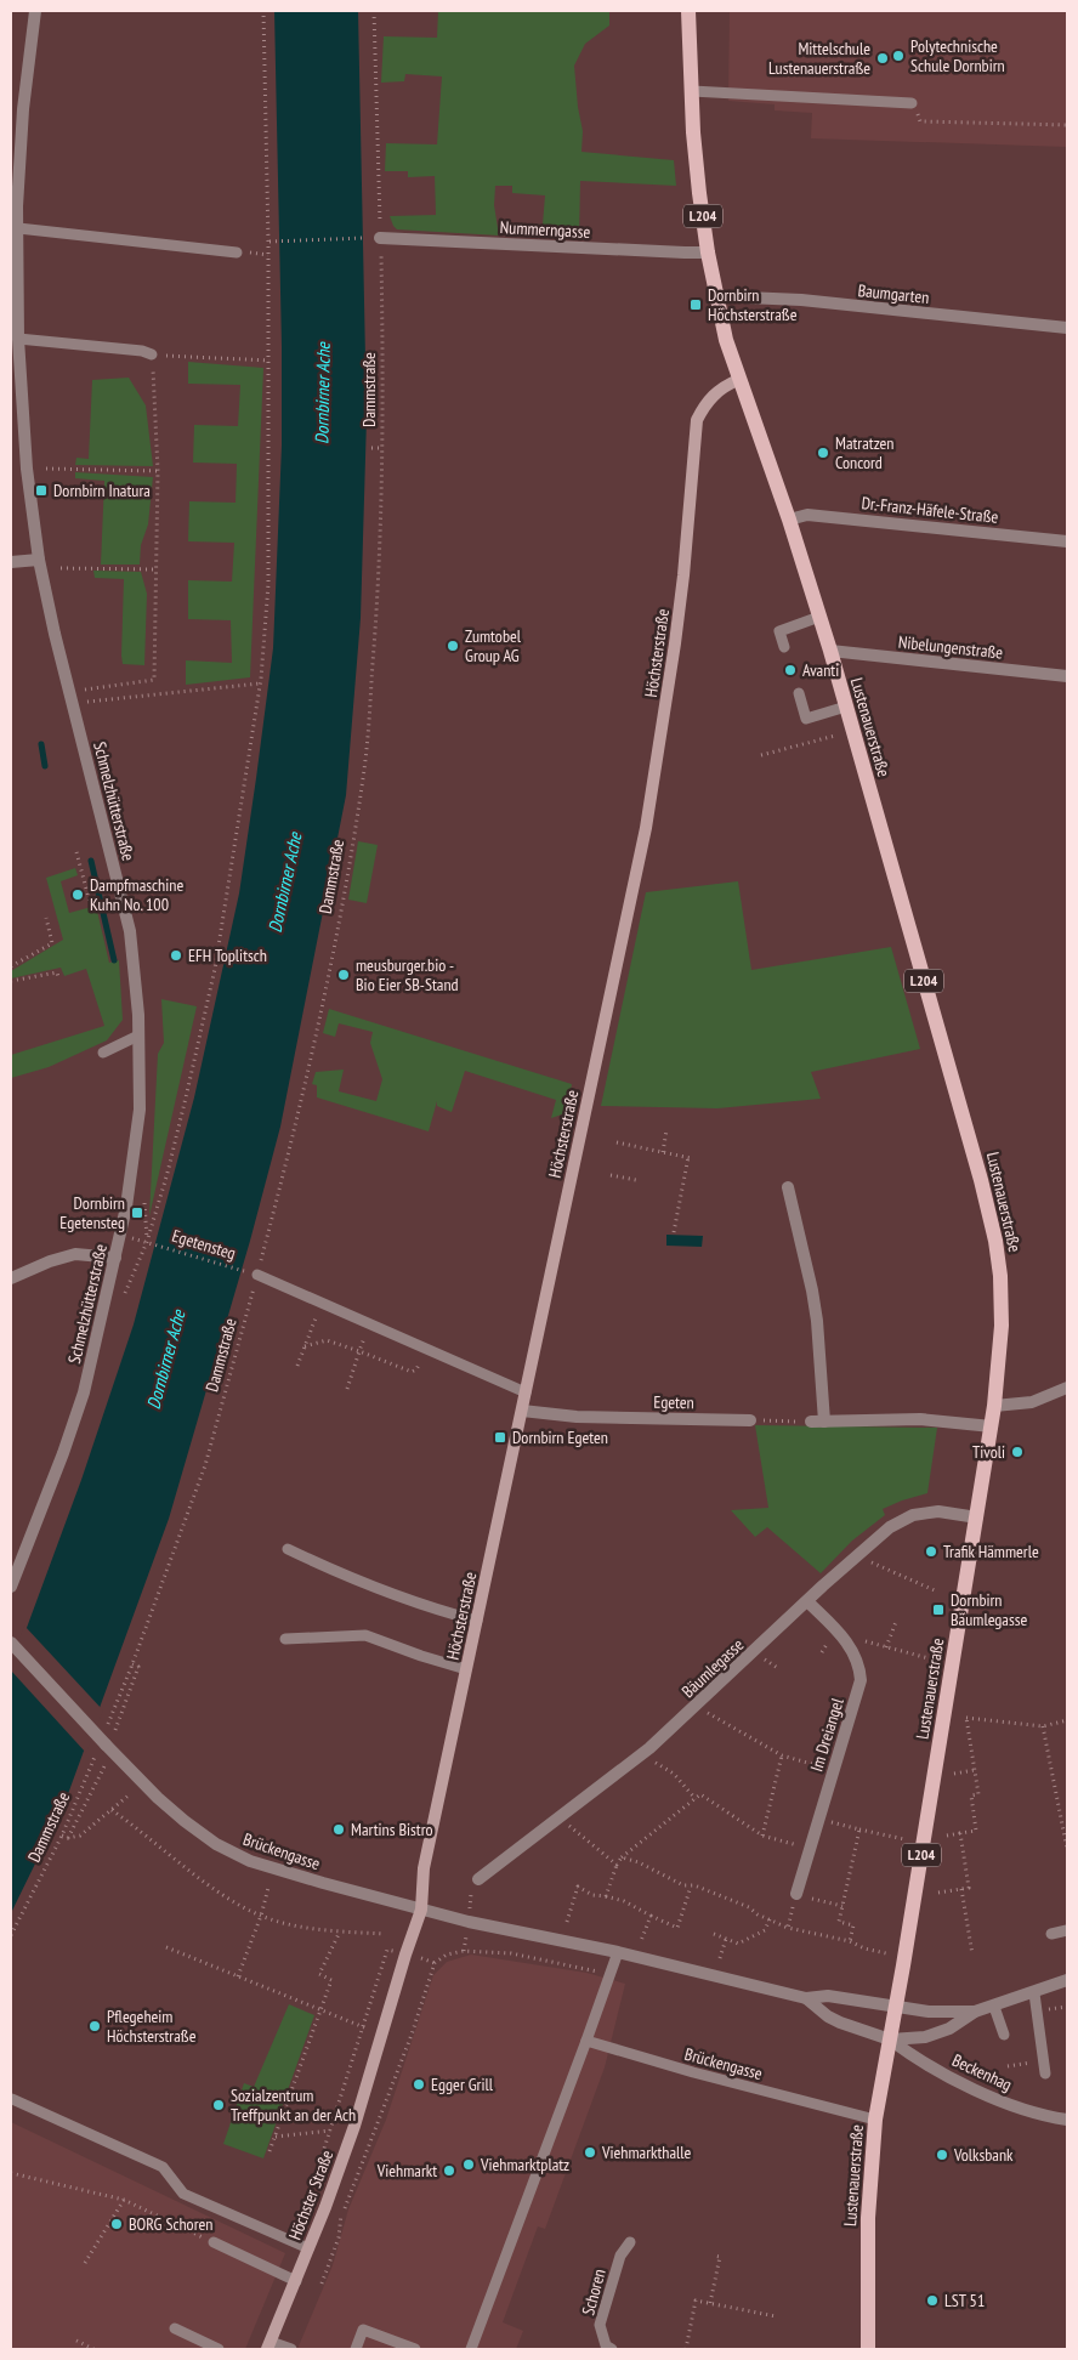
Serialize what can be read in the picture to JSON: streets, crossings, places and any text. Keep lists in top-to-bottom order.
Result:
{
  "streets": {
    "main road": [
      "L204",
      "Höchsterstraße",
      "Lustenauerstraße",
      "Höchster Straße"
    ],
    "street": [
      "Nummerngasse",
      "Baumgarten",
      "Dr.-Franz-Häfele-Straße",
      "Nibelungenstraße",
      "Schmelzhütterstraße",
      "Egeten",
      "Bäumlegasse",
      "Im Dreiangel",
      "Brückengasse",
      "Beckenhag"
    ],
    "lane": ["Schoren"],
    "path": ["Dammstraße", "Egetensteg"]
  },
  "crossings": [
    ["Nummerngasse", "Dammstraße"],
    ["Nummerngasse", "Lustenauerstraße"],
    ["Baumgarten", "Lustenauerstraße"],
    ["Dammstraße", "Egetensteg"],
    ["Dr.-Franz-Häfele-Straße", "Lustenauerstraße"],
    ["Nibelungenstraße", "Lustenauerstraße"],
    ["Höchsterstraße", "Lustenauerstraße"],
    ["Höchsterstraße", "Egeten"],
    ["Höchsterstraße", "Brückengasse"],
    ["Höchsterstraße", "Höchster Straße"],
    ["Lustenauerstraße", "Bäumlegasse"],
    ["Lustenauerstraße", "Brückengasse"],
    ["Lustenauerstraße", "Beckenhag"],
    ["Bäumlegasse", "Im Dreiangel"],
    ["Brückengasse", "Beckenhag"],
    ["Brückengasse", "Höchster Straße"]
  ],
  "water": ["Dornbirner Ache"],
  "places": {
    "other": [
      "Polytechnische Schule Dornbirn",
      "Mittelschule Lustenauerstraße",
      "Matratzen Concord",
      "Zumtobel Group AG",
      "Avanti",
      "Dampfmaschine Kuhn No. 100",
      "EFH Toplitsch",
      "meusburger.bio - Bio Eier SB-Stand",
      "Tivoli",
      "Trafik Hämmerle",
      "Martins Bistro",
      "Pflegeheim Höchsterstraße",
      "Egger Grill",
      "Sozialzentrum Treffpunkt an der Ach",
      "Viehmarkthalle",
      "Volksbank",
      "Viehmarktplatz",
      "Viehmarkt",
      "BORG Schoren",
      "LST 51"
    ],
    "transit": [
      "Dornbirn Höchsterstraße",
      "Dornbirn Inatura",
      "Dornbirn Egetensteg",
      "Dornbirn Egeten",
      "Dornbirn Bäumlegasse"
    ]
  }
}
